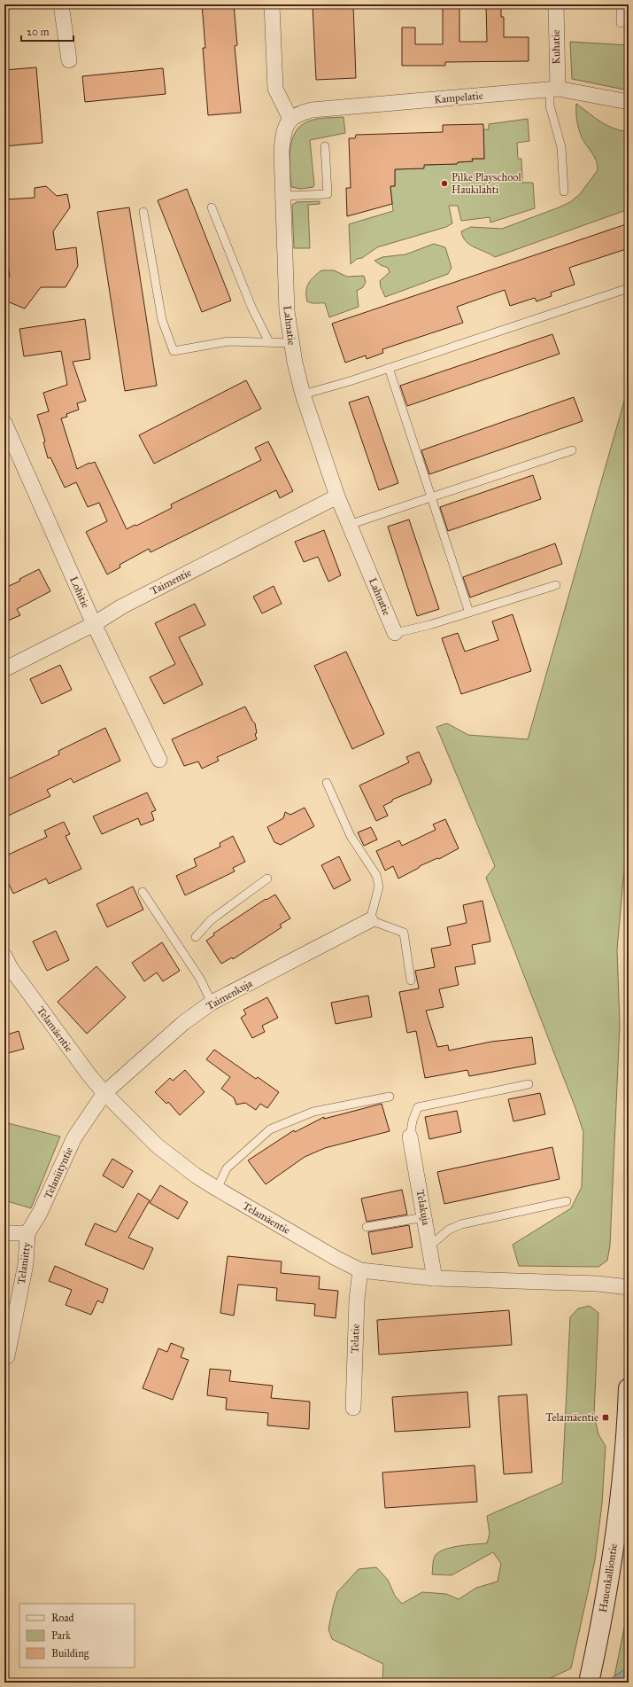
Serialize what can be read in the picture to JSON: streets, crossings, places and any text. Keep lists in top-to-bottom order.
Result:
{
  "streets": {
    "main road": ["Hauenkalliontie"],
    "street": [
      "Kuhatie",
      "Kampelatie",
      "Lahnatie",
      "Taimentie",
      "Lohitie",
      "Taimenkuja",
      "Telamäentie",
      "Telaniityntie",
      "Telakuja",
      "Telaniitty",
      "Telatie"
    ]
  },
  "crossings": [
    ["Kuhatie", "Kampelatie"],
    ["Kampelatie", "Lahnatie"],
    ["Lahnatie", "Taimentie"],
    ["Taimentie", "Lohitie"],
    ["Taimenkuja", "Telamäentie"],
    ["Taimenkuja", "Telaniityntie"],
    ["Telamäentie", "Telaniityntie"],
    ["Telamäentie", "Telakuja"],
    ["Telamäentie", "Telatie"],
    ["Telaniityntie", "Telaniitty"]
  ],
  "places": {
    "other": ["Pilke Playschool Haukilahti"],
    "transit": ["Telamäentie"]
  },
  "legend": ["Road", "Park", "Building"],
  "scale_bar": "20 m"
}
